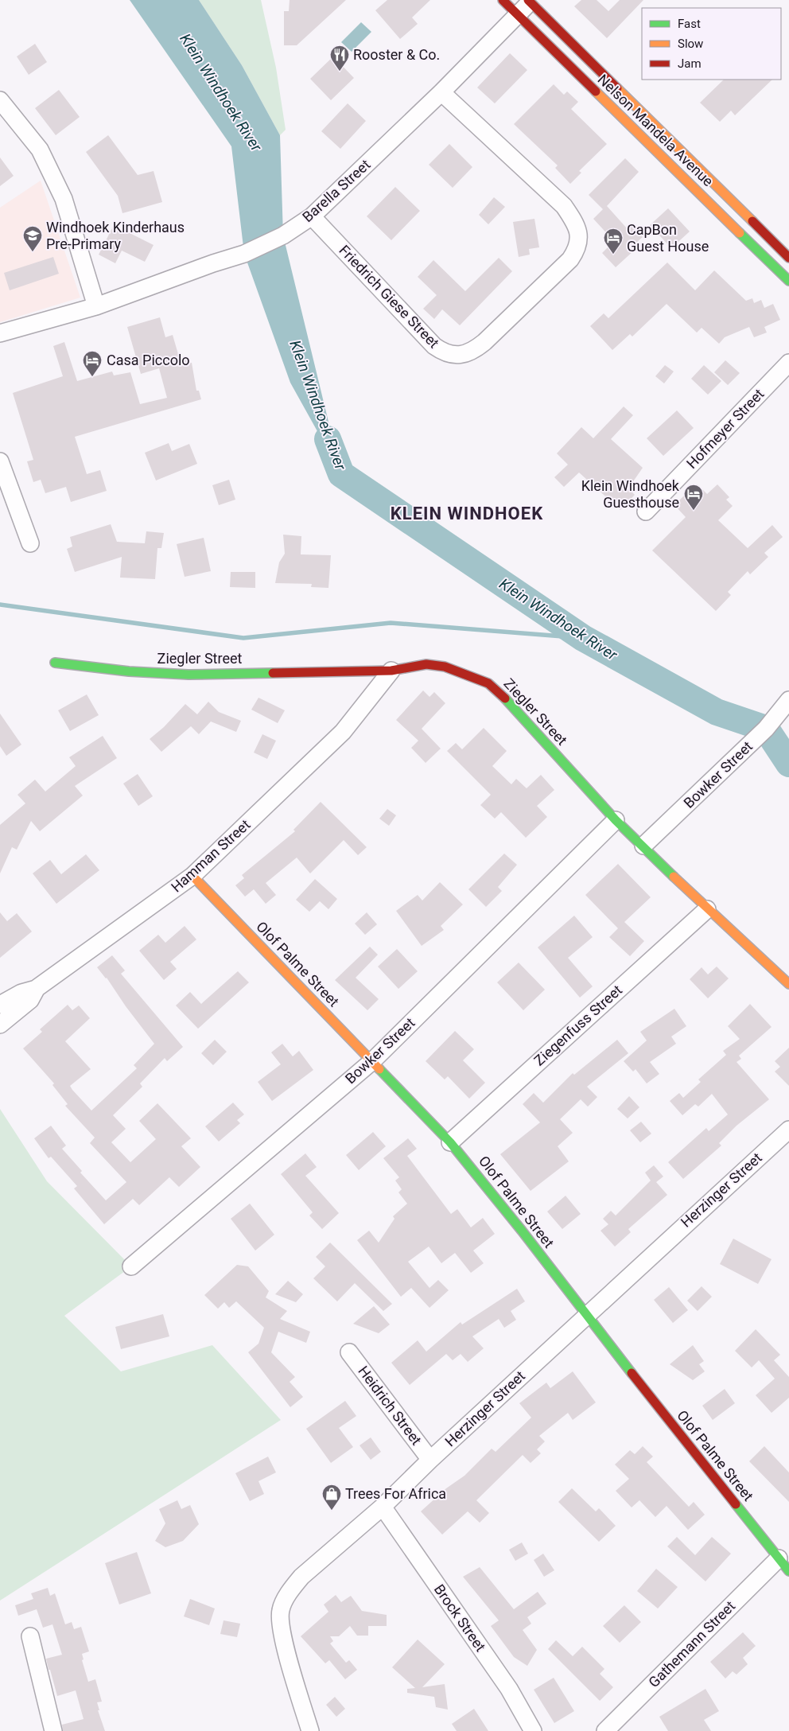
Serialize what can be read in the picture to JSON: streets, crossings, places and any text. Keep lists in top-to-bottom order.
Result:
{
  "streets": {
    "street": [
      "Nelson Mandela Avenue",
      "Barella Street",
      "Friedrich Giese Street",
      "Hofmeyer Street",
      "Ziegler Street",
      "Bowker Street",
      "Hamman Street",
      "Olof Palme Street",
      "Ziegenfuss Street",
      "Herzinger Street",
      "Heidrich Street",
      "Brock Street",
      "Gathemann Street"
    ]
  },
  "crossings": [
    ["Nelson Mandela Avenue", "Barella Street"],
    ["Barella Street", "Friedrich Giese Street"],
    ["Ziegler Street", "Bowker Street"],
    ["Ziegler Street", "Hamman Street"],
    ["Ziegler Street", "Ziegenfuss Street"],
    ["Bowker Street", "Olof Palme Street"],
    ["Hamman Street", "Olof Palme Street"],
    ["Olof Palme Street", "Ziegenfuss Street"],
    ["Olof Palme Street", "Herzinger Street"],
    ["Olof Palme Street", "Gathemann Street"],
    ["Herzinger Street", "Heidrich Street"],
    ["Herzinger Street", "Brock Street"]
  ],
  "districts": ["KLEIN WINDHOEK"],
  "water": ["Klein Windhoek River"],
  "places": {
    "restaurant": ["Rooster & Co."],
    "school or university": ["Windhoek Kinderhaus Pre-Primary"],
    "hotel": ["CapBon Guest House", "Casa Piccolo", "Klein Windhoek Guesthouse"],
    "shop": ["Trees For Africa"]
  },
  "legend": ["Fast", "Slow", "Jam"]
}
